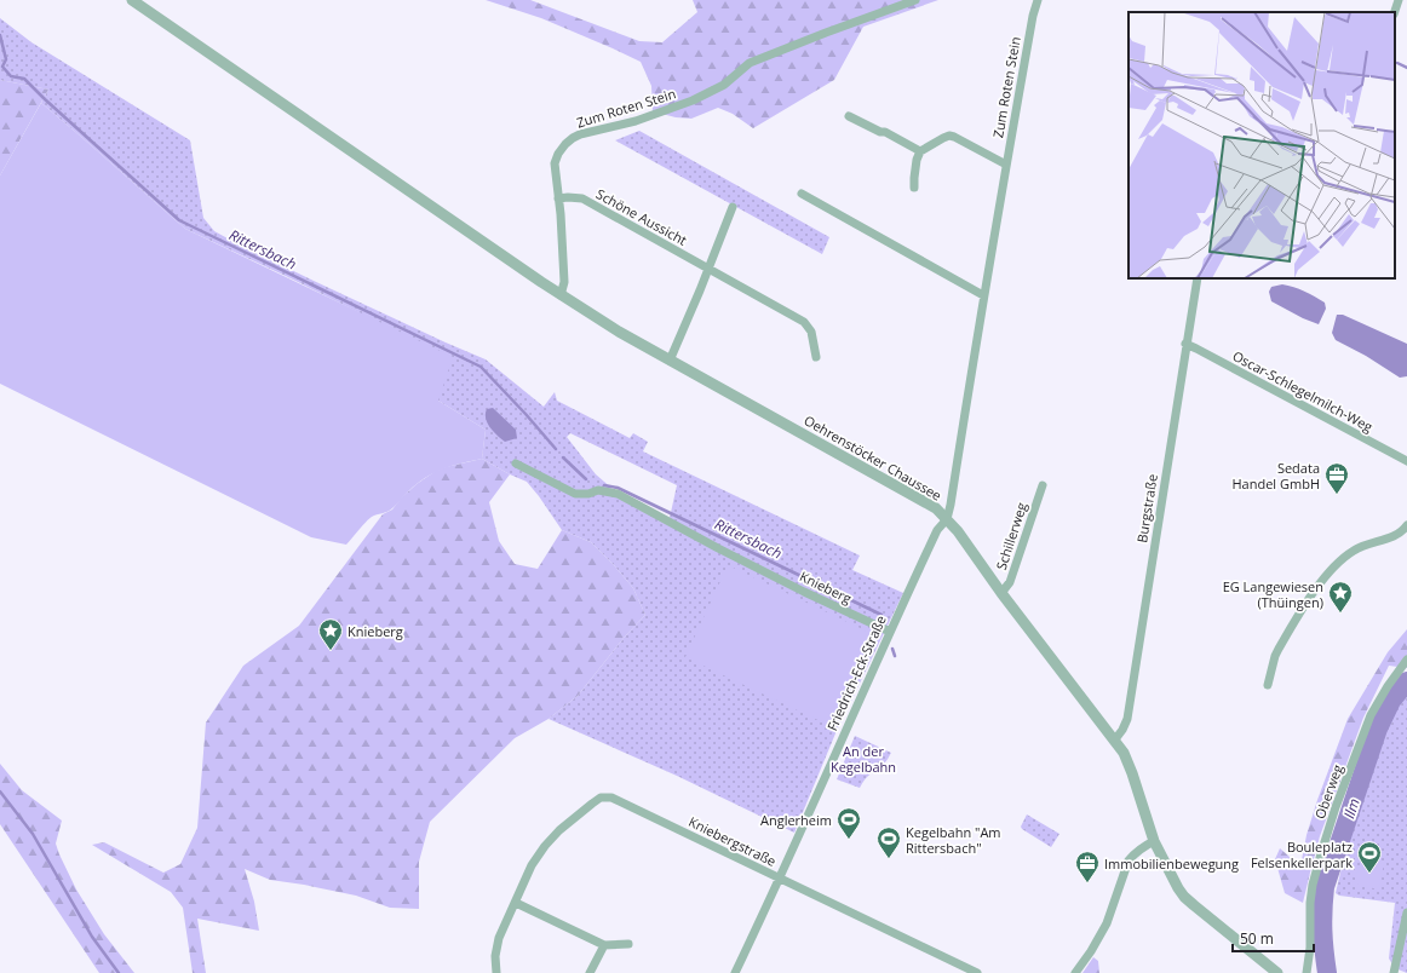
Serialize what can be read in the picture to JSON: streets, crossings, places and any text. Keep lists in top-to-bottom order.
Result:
{
  "streets": {
    "street": [
      "Zum Roten Stein",
      "Schöne Aussicht",
      "Oscar-Schlegelmilch-Weg",
      "Oehrenstöcker Chaussee",
      "Burgstraße",
      "Schillerweg",
      "Knieberg",
      "Friedrich-Eck-Straße",
      "Oberweg",
      "Kniebergstraße"
    ]
  },
  "crossings": [
    ["Zum Roten Stein", "Schöne Aussicht"],
    ["Zum Roten Stein", "Oehrenstöcker Chaussee"],
    ["Zum Roten Stein", "Friedrich-Eck-Straße"],
    ["Oscar-Schlegelmilch-Weg", "Burgstraße"],
    ["Oehrenstöcker Chaussee", "Burgstraße"],
    ["Oehrenstöcker Chaussee", "Schillerweg"],
    ["Oehrenstöcker Chaussee", "Friedrich-Eck-Straße"],
    ["Knieberg", "Friedrich-Eck-Straße"],
    ["Friedrich-Eck-Straße", "Kniebergstraße"]
  ],
  "water": ["Rittersbach", "Ilm"],
  "parks": ["An der Kegelbahn"],
  "places": {
    "office": ["Sedata Handel GmbH", "Immobilienbewegung"],
    "place": ["EG Langewiesen (Thüingen)", "Knieberg"],
    "sports": ["Anglerheim", "Kegelbahn \"Am Rittersbach\"", "Bouleplatz Felsenkellerpark"]
  },
  "scale_bar": "50 m"
}
